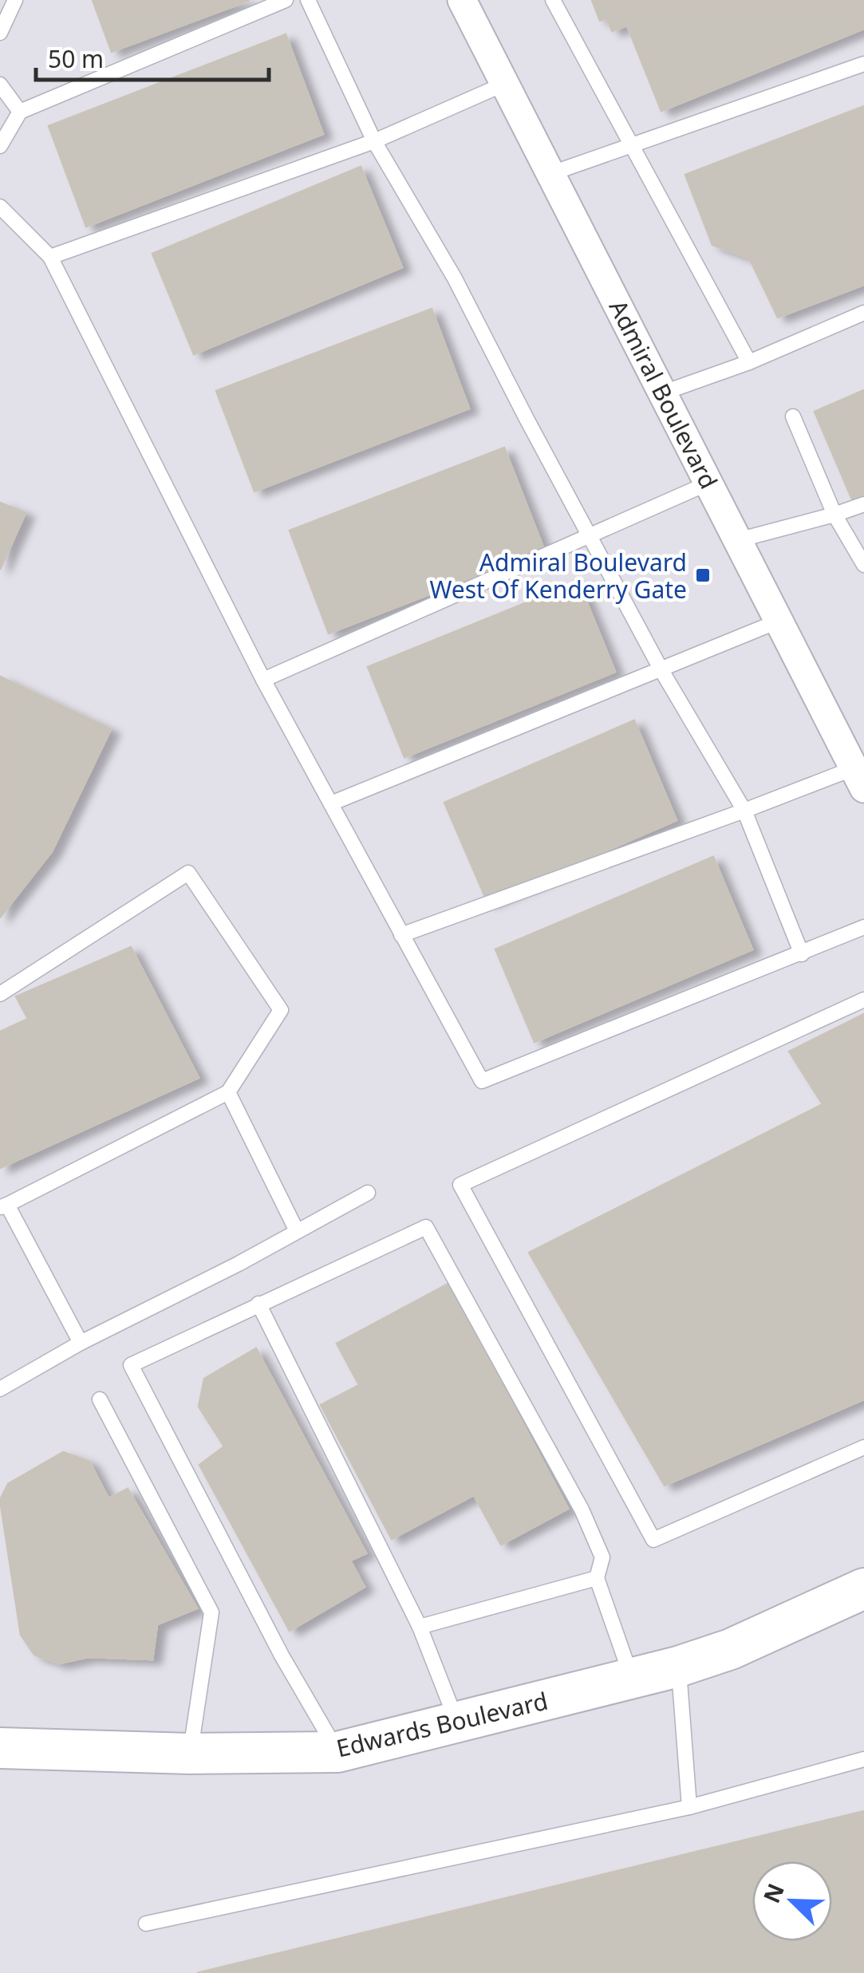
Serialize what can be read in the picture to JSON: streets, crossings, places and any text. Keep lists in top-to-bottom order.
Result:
{
  "streets": {
    "street": ["Admiral Boulevard", "Edwards Boulevard"]
  },
  "places": {
    "transit": ["Admiral Boulevard West Of Kenderry Gate"]
  },
  "scale_bar": "50 m",
  "north": "top left"
}
